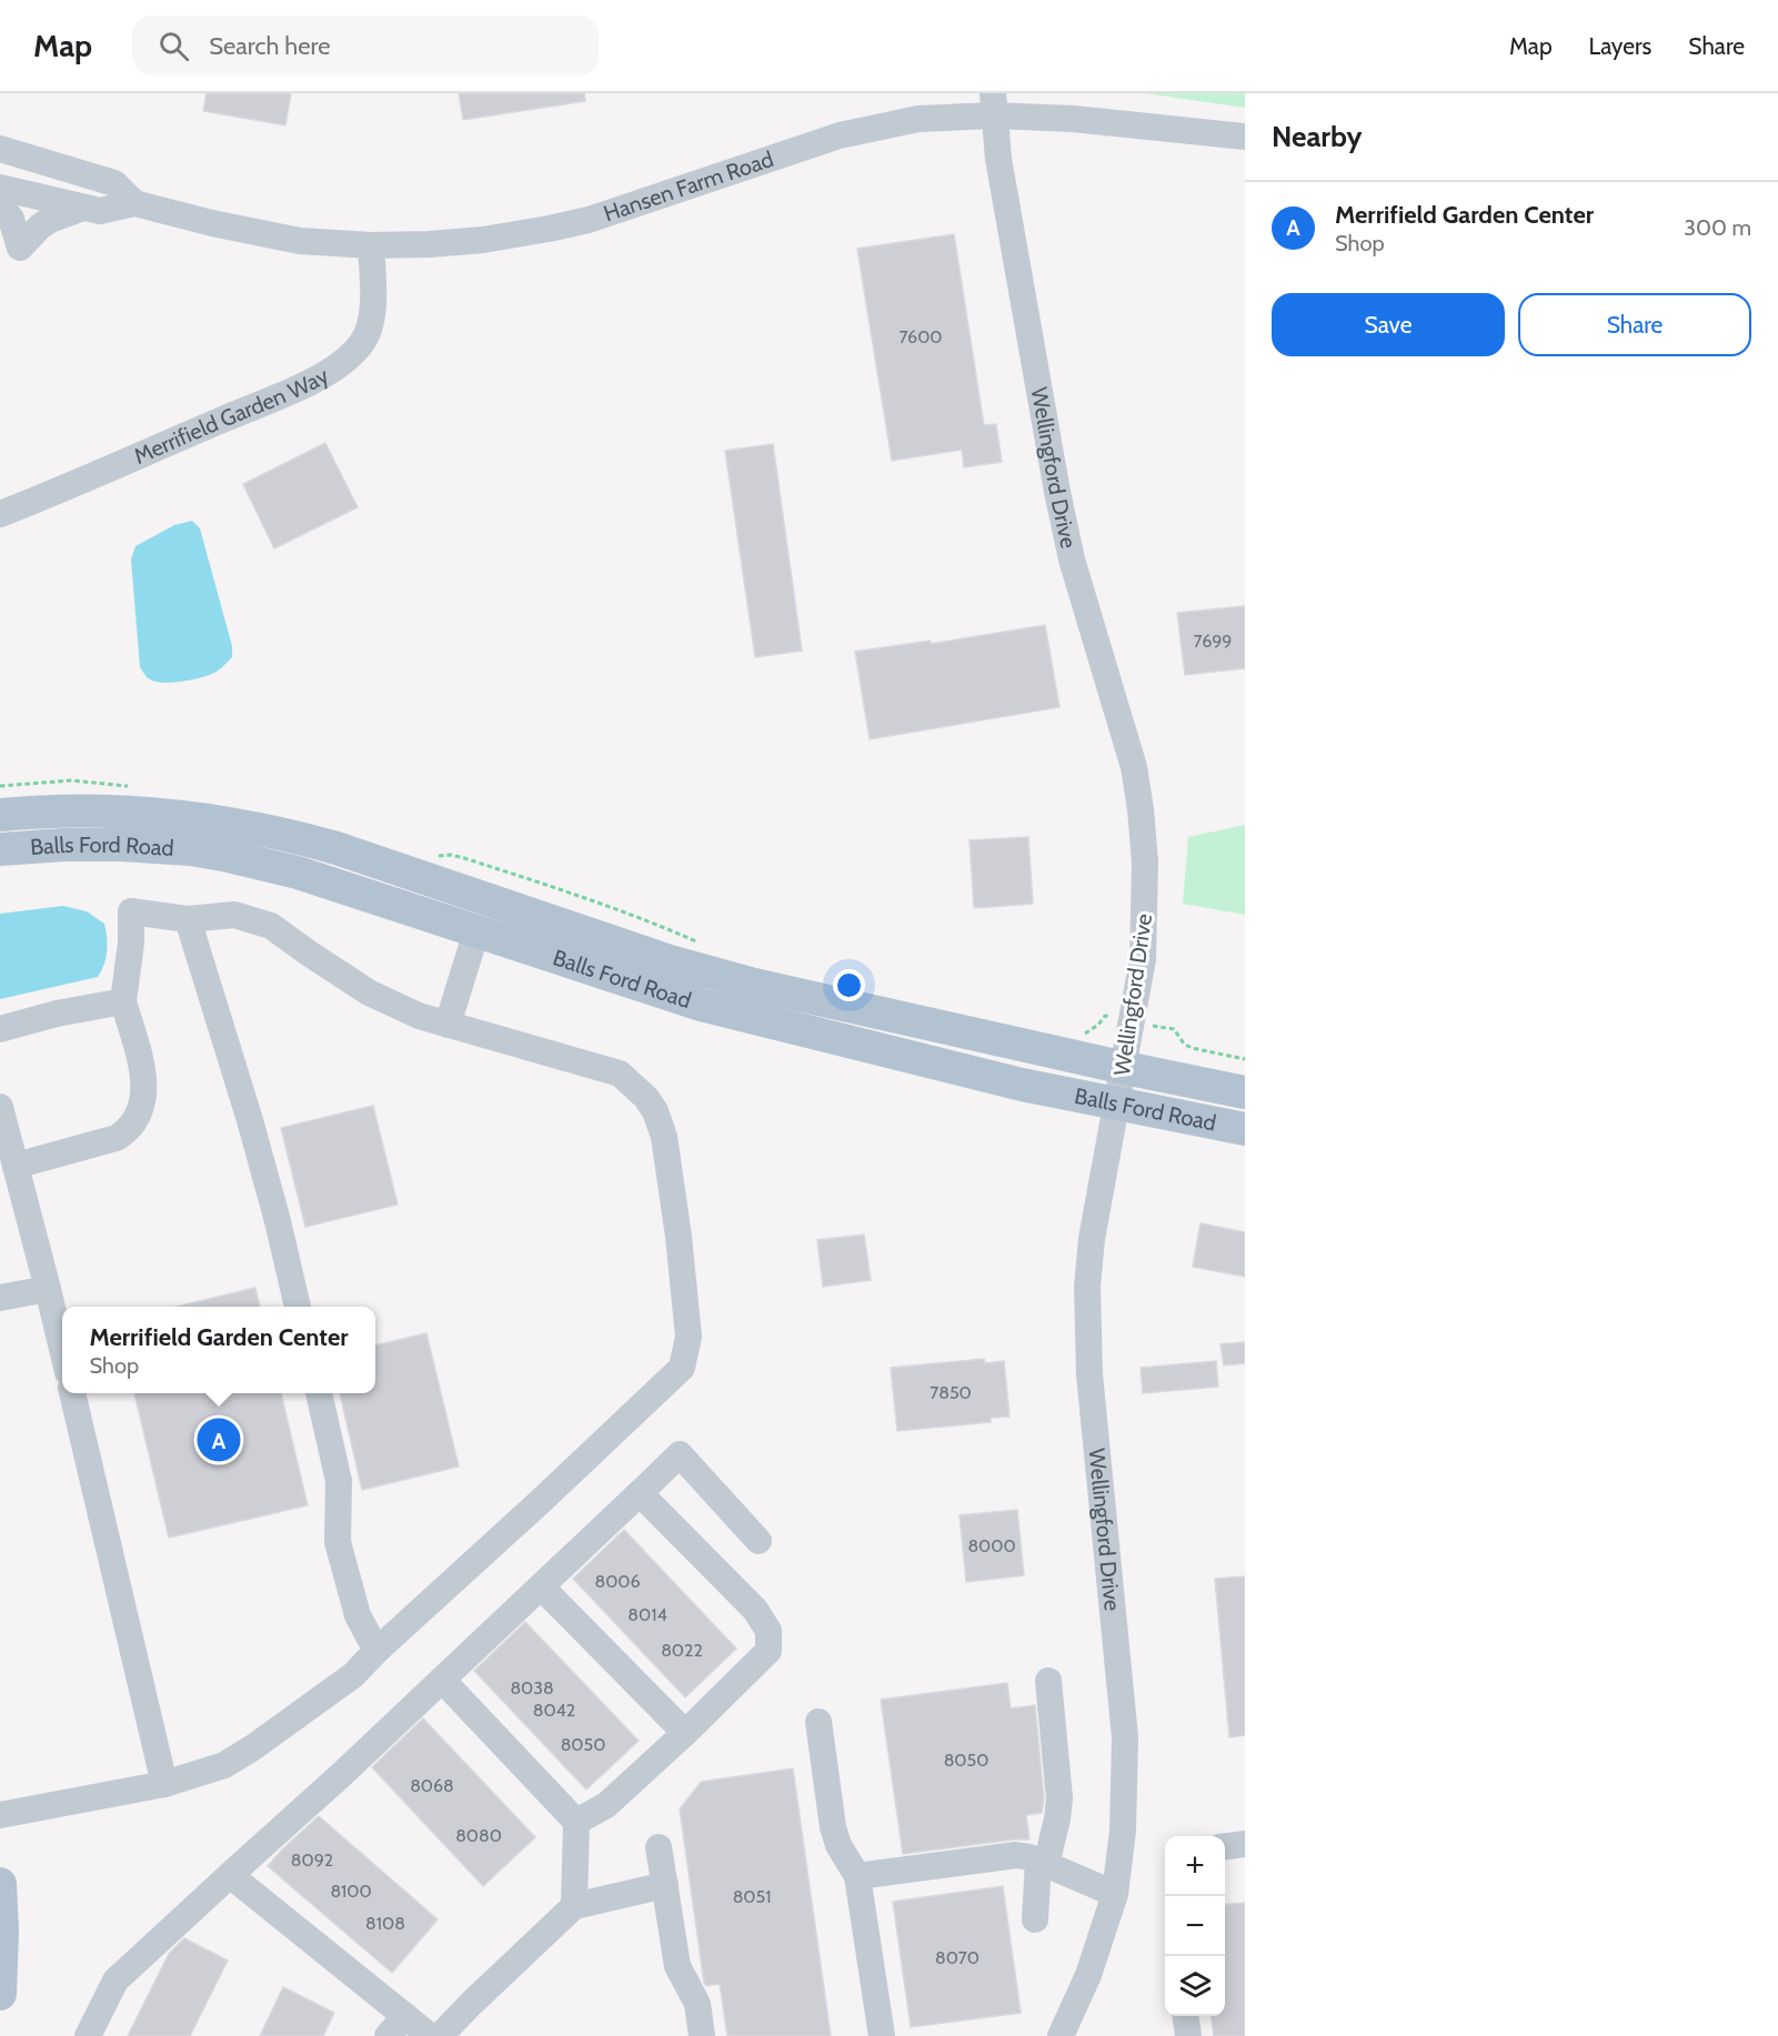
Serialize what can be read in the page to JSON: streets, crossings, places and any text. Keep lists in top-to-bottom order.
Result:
{
  "streets": {
    "main road": ["Balls Ford Road"],
    "street": ["Hansen Farm Road", "Merrifield Garden Way", "Wellingford Drive"]
  },
  "crossings": [
    ["Hansen Farm Road", "Merrifield Garden Way"],
    ["Hansen Farm Road", "Wellingford Drive"],
    ["Wellingford Drive", "Balls Ford Road"]
  ],
  "house_numbers": [
    "7600",
    "7699",
    "7850",
    "8000",
    "8006",
    "8014",
    "8022",
    "8038",
    "8042",
    "8050",
    "8050",
    "8068",
    "8080",
    "8092",
    "8100",
    "8051",
    "8108",
    "8070"
  ],
  "page": {
    "header": "Map",
    "search": "Search here",
    "nav": ["Map", "Layers", "Share"],
    "heading": "Nearby",
    "list": [
      {
        "mark": "A",
        "name": "Merrifield Garden Center",
        "note": "Shop",
        "value": "300 m"
      }
    ],
    "buttons": ["Save", "Share"],
    "popup": ["Merrifield Garden Center", "Shop"],
    "pins": "A",
    "map_buttons": ["+", "−"]
  }
}
